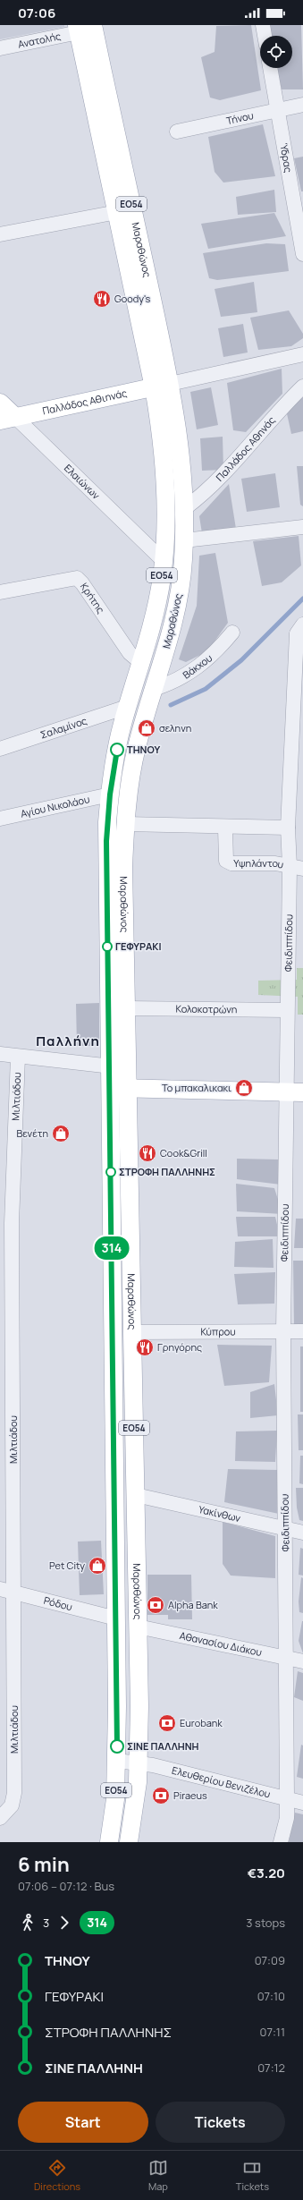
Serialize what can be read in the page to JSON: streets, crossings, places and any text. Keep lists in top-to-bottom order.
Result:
{
  "streets": {
    "main road": [
      "ΕΟ54",
      "Μαραθώνος",
      "Παλλάδος Αθιηνάς",
      "Ελαιώνων"
    ],
    "street": [
      "Ανατολής",
      "Τήνου",
      "Ύδρας",
      "Παλλάδος Αθηνάς",
      "Κρήτης",
      "Βάκχου",
      "Σαλαμίνος",
      "Αγίου Νικολάου",
      "Υψηλάντου",
      "Φειδιππίδου",
      "Κολοκοτρώνη",
      "Μιλτιάδου",
      "Κύπρου",
      "Υακίνθων",
      "Ρόδου",
      "Αθανασίου Διάκου",
      "Ελευθερίου Βενιζέλου"
    ]
  },
  "crossings": [
    ["Ανατολής", "Μαραθώνος"],
    ["Τήνου", "Ύδρας"],
    ["Μαραθώνος", "Παλλάδος Αθιηνάς"],
    ["Μαραθώνος", "Παλλάδος Αθηνάς"],
    ["Μαραθώνος", "Ελαιώνων"],
    ["Μαραθώνος", "Κρήτης"],
    ["Μαραθώνος", "Βάκχου"],
    ["Μαραθώνος", "Σαλαμίνος"],
    ["Μαραθώνος", "Αγίου Νικολάου"],
    ["Μαραθώνος", "Κολοκοτρώνη"],
    ["Μαραθώνος", "Κύπρου"],
    ["Μαραθώνος", "Υακίνθων"],
    ["Μαραθώνος", "Ρόδου"],
    ["Μαραθώνος", "Αθανασίου Διάκου"],
    ["Μαραθώνος", "Ελευθερίου Βενιζέλου"],
    ["Παλλάδος Αθιηνάς", "Ελαιώνων"],
    ["Υψηλάντου", "Φειδιππίδου"],
    ["Φειδιππίδου", "Κολοκοτρώνη"],
    ["Φειδιππίδου", "Κύπρου"],
    ["Φειδιππίδου", "Υακίνθων"],
    ["Φειδιππίδου", "Αθανασίου Διάκου"],
    ["Φειδιππίδου", "Ελευθερίου Βενιζέλου"],
    ["Μιλτιάδου", "Ρόδου"]
  ],
  "districts": ["Παλλήνη"],
  "places": {
    "restaurant": ["Goody's", "Cook&Grill", "Γρηγόρης"],
    "shop": [
      "σεληνη",
      "Το μπακαλικακι",
      "Βενέτη",
      "Pet City"
    ],
    "other": [
      "ΤΗΝΟΥ",
      "ΓΕΦΥΡΑΚΙ",
      "ΣΤΡΟΦΗ ΠΑΛΛΗΝΗΣ",
      "ΣΙΝΕ ΠΑΛΛΗΝΗ"
    ],
    "bank": ["Alpha Bank", "Eurobank", "Piraeus"]
  },
  "lines": ["bus line 314"],
  "page": {
    "status": "07:06",
    "on_map": "314",
    "heading": ["6 min", "07:06 – 07:12 · Bus", "€3.20"],
    "legs": ["3", "314", "3 stops"],
    "list": [
      {
        "name": "ΤΗΝΟΥ",
        "value": "07:09"
      },
      {
        "name": "ΓΕΦΥΡΑΚΙ",
        "value": "07:10"
      },
      {
        "name": "ΣΤΡΟΦΗ ΠΑΛΛΗΝΗΣ",
        "value": "07:11"
      },
      {
        "name": "ΣΙΝΕ ΠΑΛΛΗΝΗ",
        "value": "07:12"
      }
    ],
    "buttons": ["Start", "Tickets"],
    "tabs": ["Directions", "Map", "Tickets"]
  }
}
